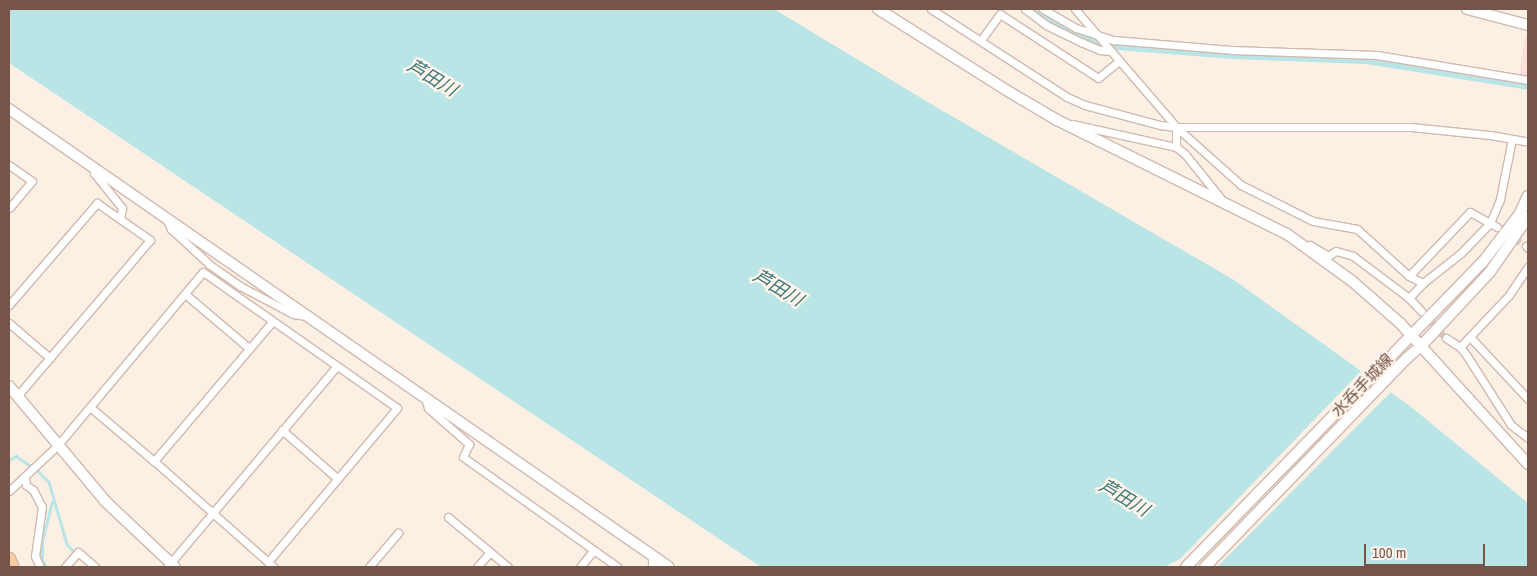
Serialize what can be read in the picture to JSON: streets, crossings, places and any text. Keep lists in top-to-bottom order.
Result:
{
  "streets": {
    "street": ["水呑手城線"]
  },
  "water": ["芦田川"],
  "scale_bar": "100 m"
}
